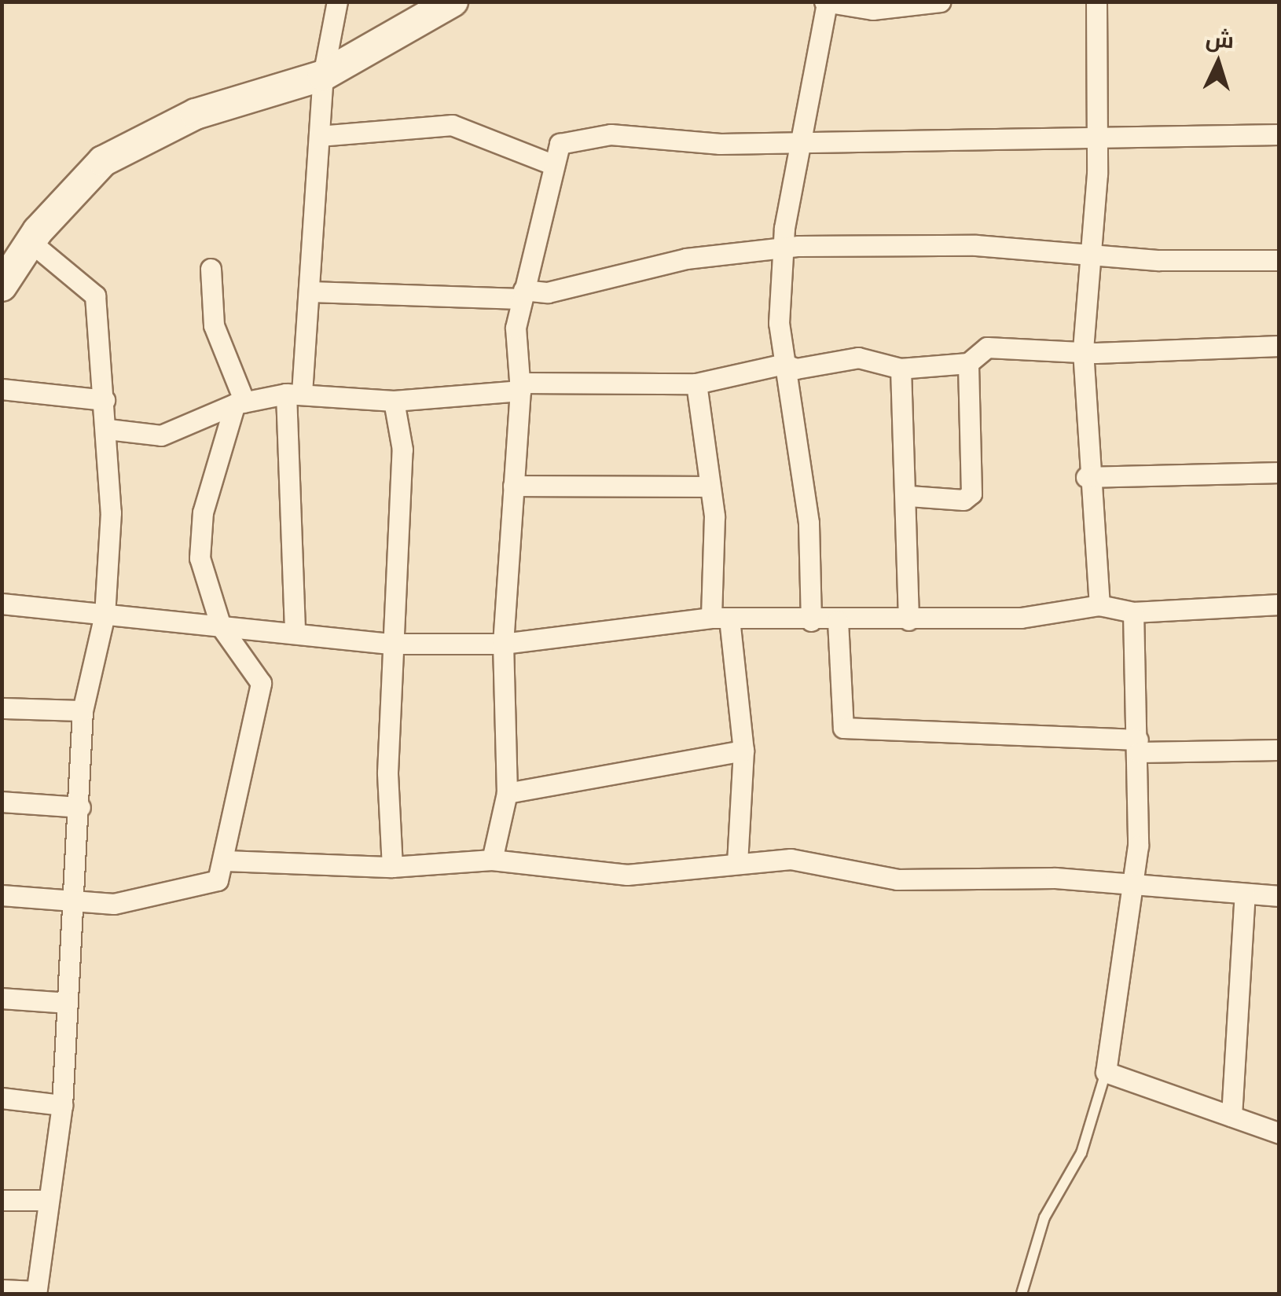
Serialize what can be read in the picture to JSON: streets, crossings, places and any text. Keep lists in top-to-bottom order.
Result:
{
  "north": "top"
}
